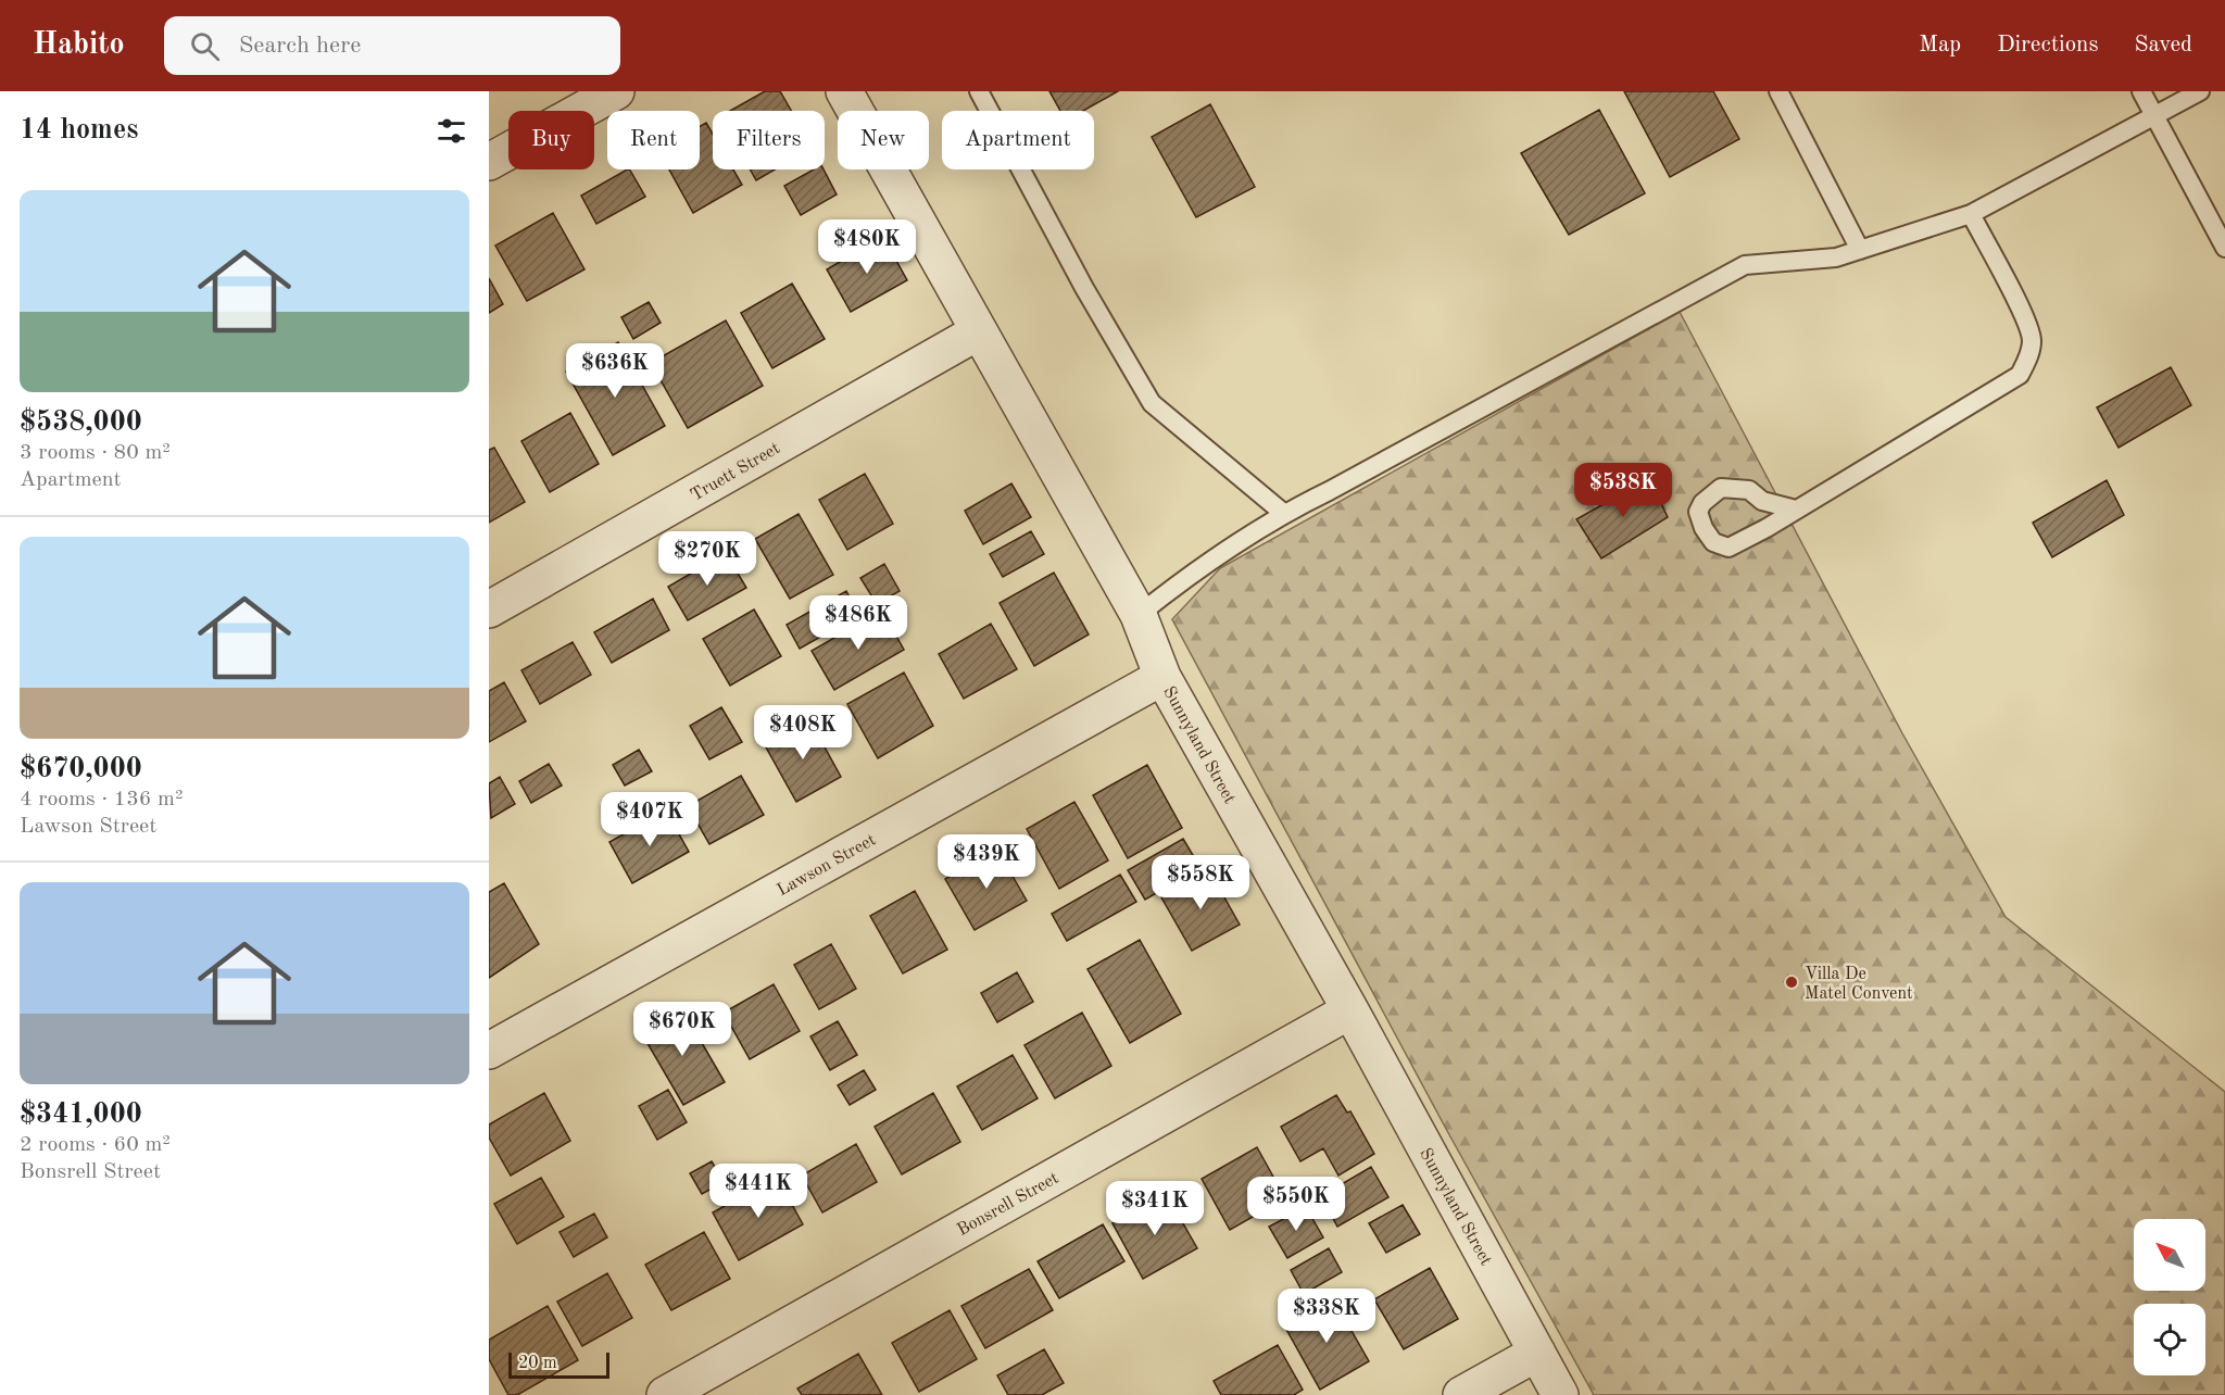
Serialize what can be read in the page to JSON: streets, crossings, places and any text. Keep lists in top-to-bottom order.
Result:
{
  "streets": {
    "street": [
      "Truett Street",
      "Sunnyland Street",
      "Lawson Street",
      "Bonsrell Street"
    ]
  },
  "crossings": [
    ["Truett Street", "Sunnyland Street"],
    ["Sunnyland Street", "Lawson Street"],
    ["Sunnyland Street", "Bonsrell Street"]
  ],
  "places": ["Villa De Matel Convent"],
  "scale_bar": "20 m",
  "north": "top left",
  "page": {
    "header": "Habito",
    "search": "Search here",
    "nav": ["Map", "Directions", "Saved"],
    "heading": "14 homes",
    "chip": [
      "Buy",
      "Rent",
      "Filters",
      "New",
      "Apartment"
    ],
    "list": [
      {
        "name": "$538,000",
        "note": "3 rooms · 80 m² · Apartment"
      },
      {
        "name": "$670,000",
        "note": "4 rooms · 136 m² · Lawson Street"
      },
      {
        "name": "$341,000",
        "note": "2 rooms · 60 m² · Bonsrell Street"
      }
    ],
    "price": [
      "$480K",
      "$636K",
      "$538K",
      "$270K",
      "$486K",
      "$408K",
      "$407K",
      "$439K",
      "$558K",
      "$670K",
      "$441K",
      "$550K",
      "$341K",
      "$338K"
    ],
    "scale": "20 m"
  }
}
